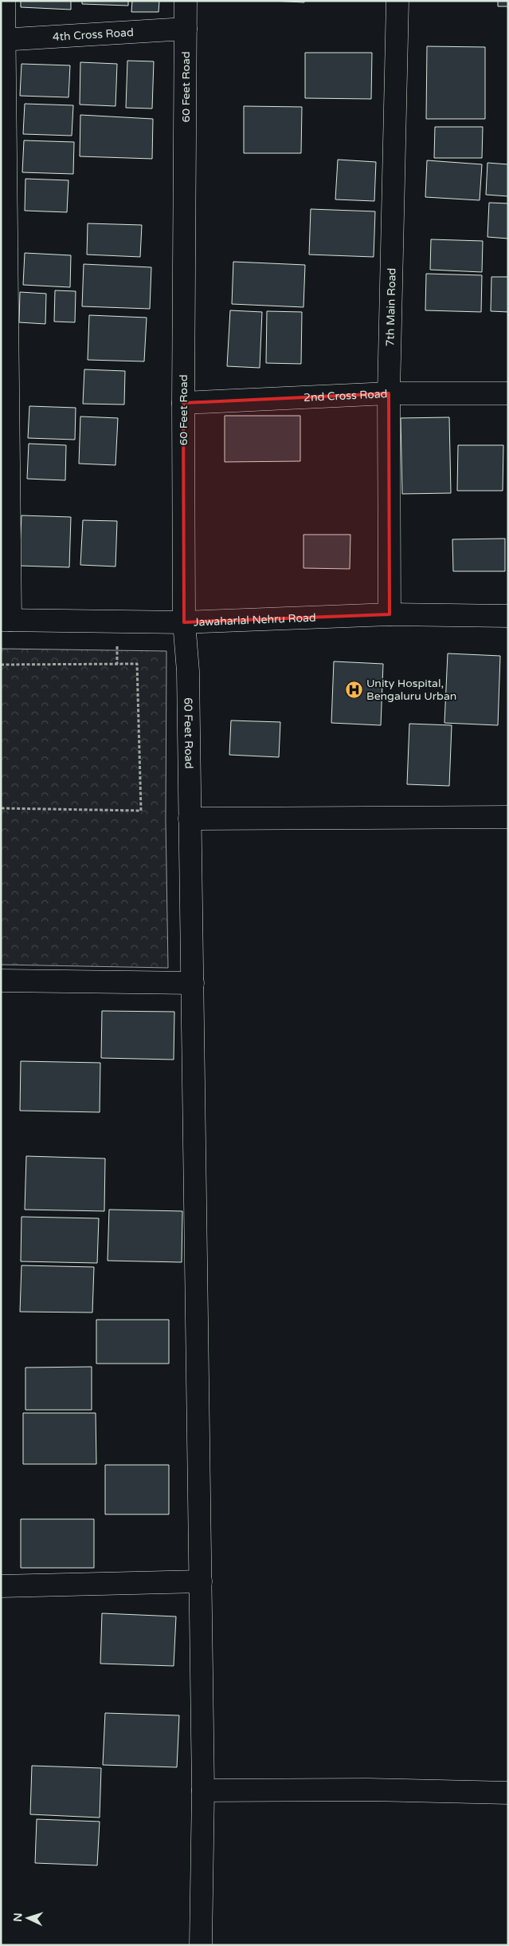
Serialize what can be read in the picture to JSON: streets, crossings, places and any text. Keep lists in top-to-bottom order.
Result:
{
  "streets": {
    "street": [
      "4th Cross Road",
      "60 Feet Road",
      "7th Main Road",
      "2nd Cross Road",
      "Jawaharlal Nehru Road"
    ]
  },
  "crossings": [
    ["4th Cross Road", "60 Feet Road"],
    ["60 Feet Road", "2nd Cross Road"],
    ["60 Feet Road", "Jawaharlal Nehru Road"],
    ["7th Main Road", "2nd Cross Road"],
    ["7th Main Road", "Jawaharlal Nehru Road"]
  ],
  "places": {
    "hospital": ["Unity Hospital, Bengaluru Urban"]
  },
  "north": "left"
}
